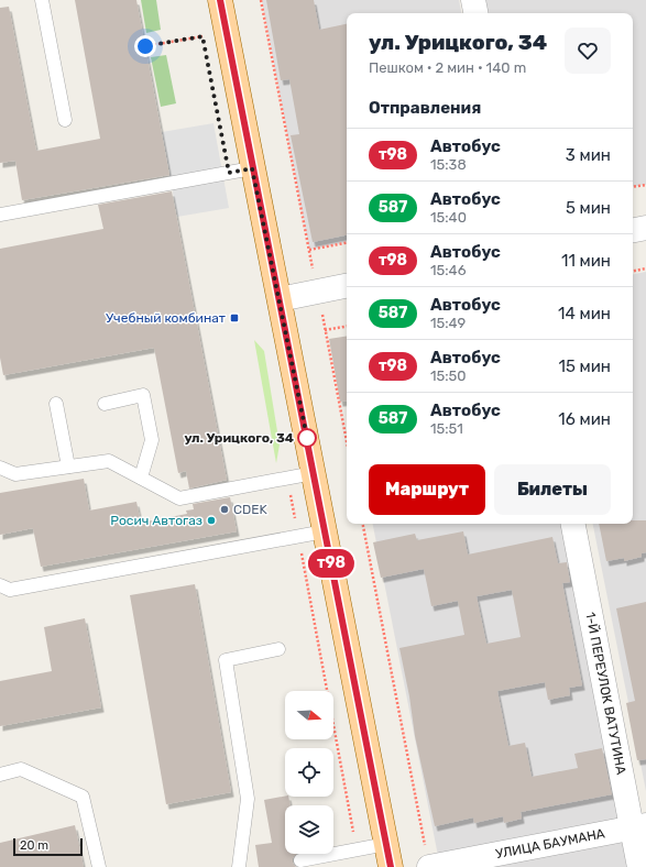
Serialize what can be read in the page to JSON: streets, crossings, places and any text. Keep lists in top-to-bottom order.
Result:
{
  "streets": {
    "street": ["1-Й ПЕРЕУЛОК ВАТУТИНА", "УЛИЦА БАУМАНА"]
  },
  "crossings": [
    ["1-Й ПЕРЕУЛОК ВАТУТИНА", "УЛИЦА БАУМАНА"]
  ],
  "places": {
    "transit": ["Учебный комбинат"],
    "other": ["ул. Урицкого, 34", "CDEK", "Росич Автогаз"]
  },
  "lines": ["bus line т98"],
  "scale_bar": "20 m",
  "north": "right",
  "page": {
    "on_map": "т98",
    "heading": [
      ["ул. Урицкого, 34", "Пешком · 2 мин · 140 m"],
      "Отправления"
    ],
    "list": [
      {
        "mark": "т98",
        "name": "Автобус",
        "note": "15:38",
        "value": "3 мин"
      },
      {
        "mark": "587",
        "name": "Автобус",
        "note": "15:40",
        "value": "5 мин"
      },
      {
        "mark": "т98",
        "name": "Автобус",
        "note": "15:46",
        "value": "11 мин"
      },
      {
        "mark": "587",
        "name": "Автобус",
        "note": "15:49",
        "value": "14 мин"
      },
      {
        "mark": "т98",
        "name": "Автобус",
        "note": "15:50",
        "value": "15 мин"
      },
      {
        "mark": "587",
        "name": "Автобус",
        "note": "15:51",
        "value": "16 мин"
      }
    ],
    "buttons": ["Маршрут", "Билеты"],
    "scale": "20 m"
  }
}
